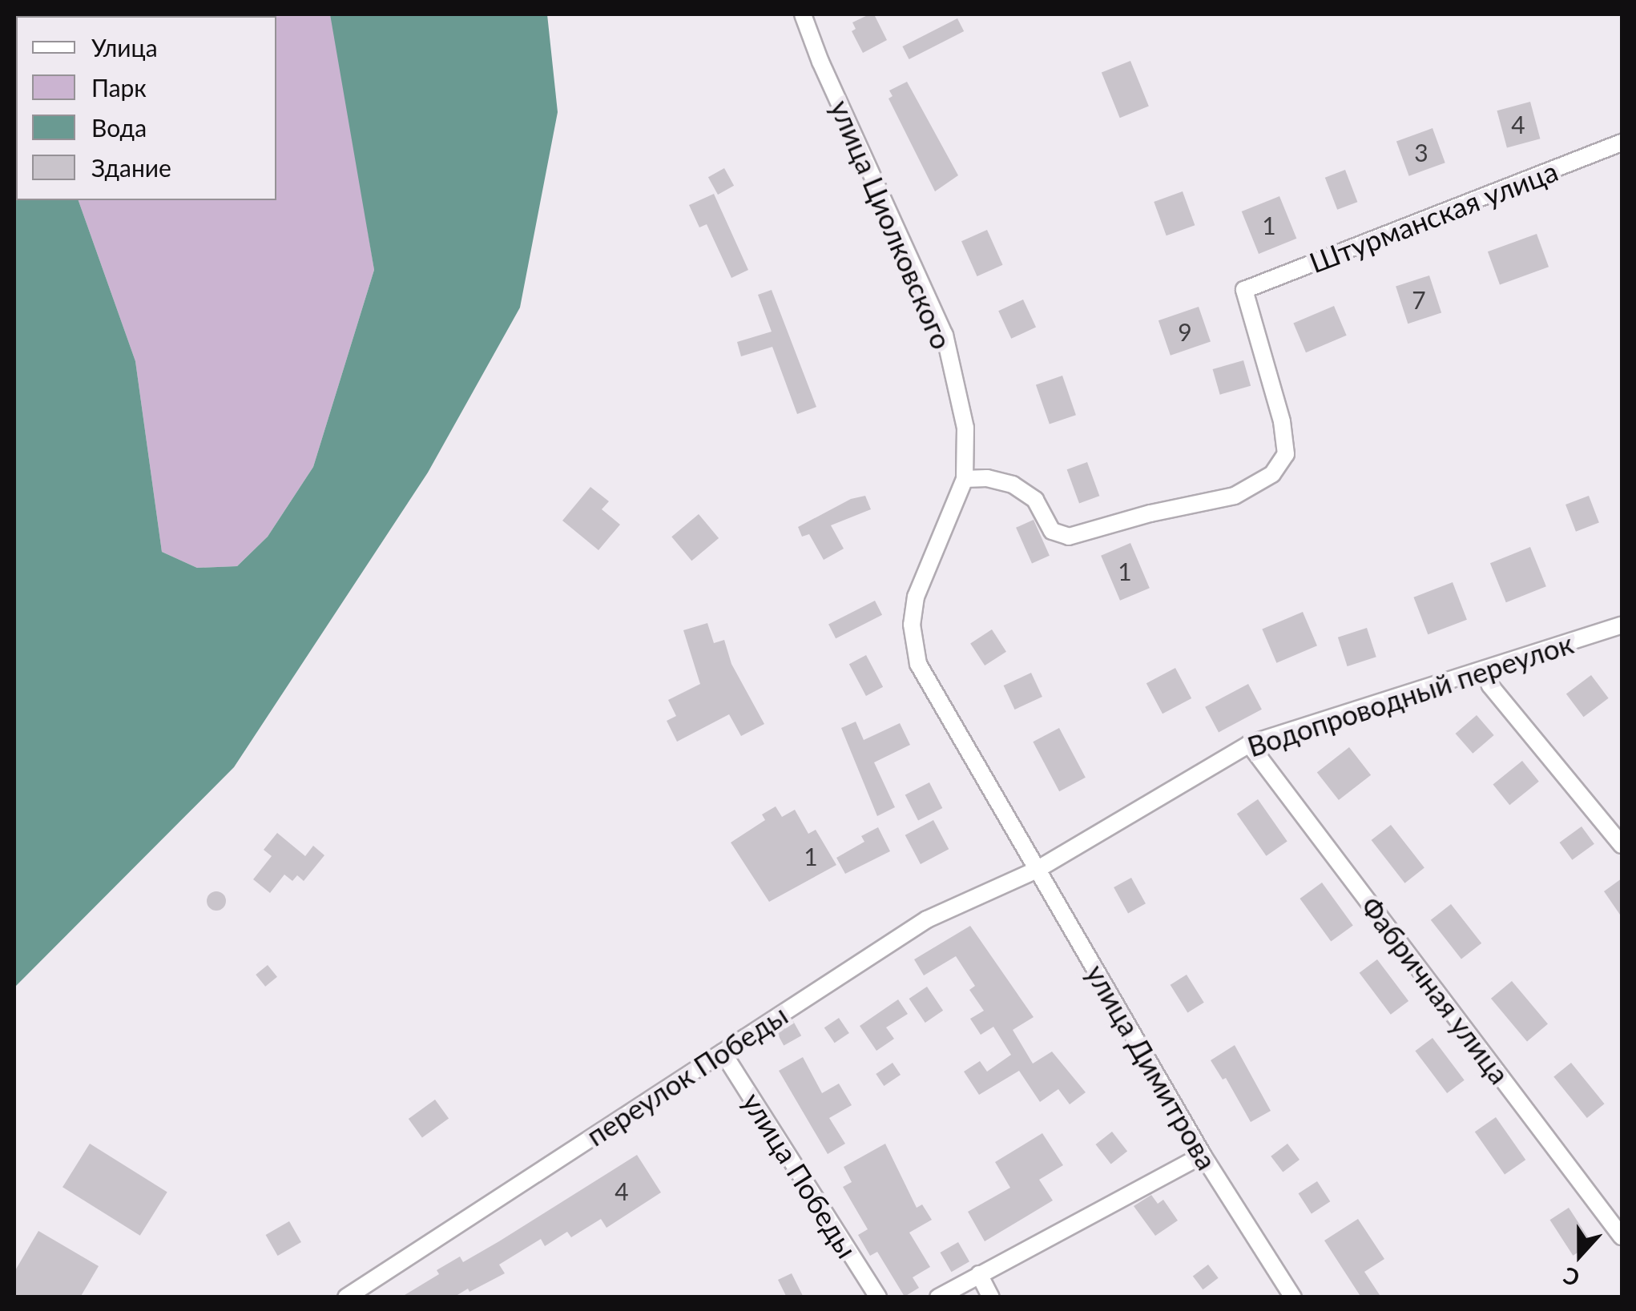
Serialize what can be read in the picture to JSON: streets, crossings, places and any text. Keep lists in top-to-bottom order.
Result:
{
  "streets": {
    "street": [
      "Штурманская улица",
      "улица Циолковского",
      "Водопроводный переулок",
      "Фабричная улица",
      "улица Димитрова",
      "переулок Победы",
      "улица Победы"
    ]
  },
  "crossings": [
    ["Штурманская улица", "улица Циолковского"],
    ["улица Циолковского", "улица Димитрова"],
    ["Водопроводный переулок", "Фабричная улица"],
    ["Водопроводный переулок", "улица Димитрова"],
    ["Водопроводный переулок", "переулок Победы"],
    ["улица Димитрова", "переулок Победы"],
    ["переулок Победы", "улица Победы"]
  ],
  "house_numbers": [
    "4",
    "3",
    "1",
    "7",
    "9",
    "1",
    "1",
    "4"
  ],
  "legend": [
    "Улица",
    "Парк",
    "Вода",
    "Здание"
  ],
  "north": "bottom"
}
